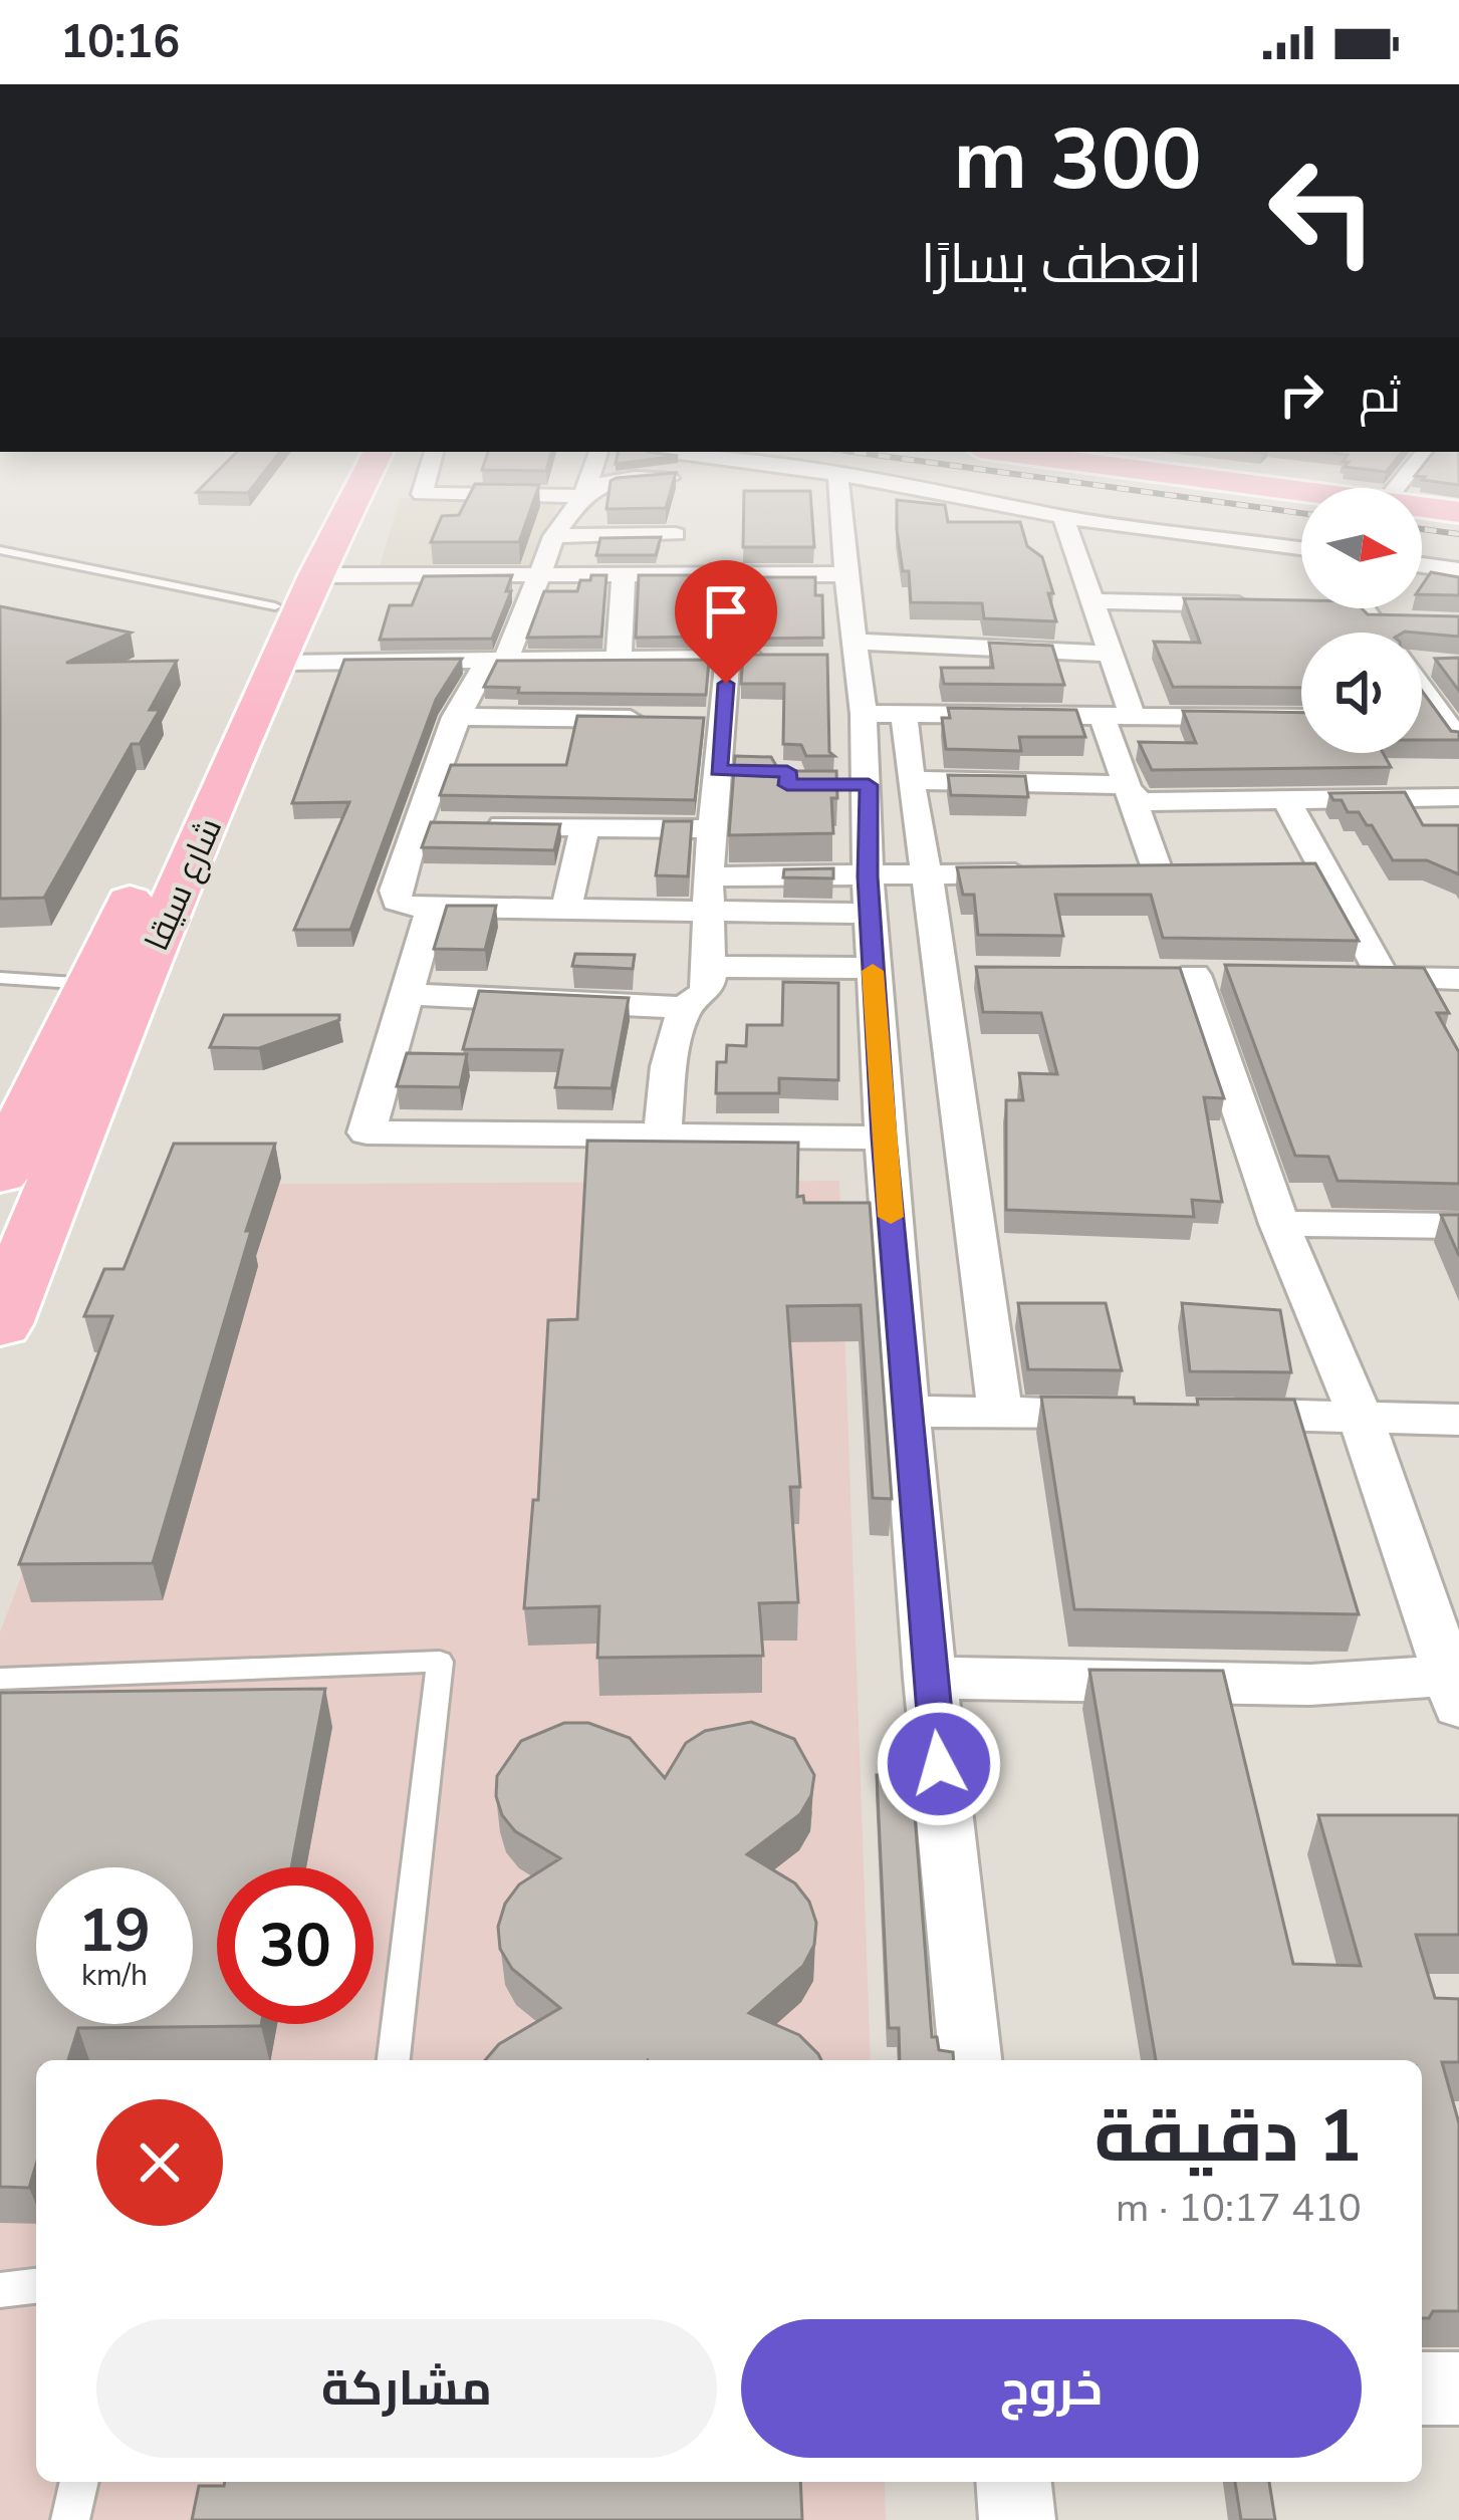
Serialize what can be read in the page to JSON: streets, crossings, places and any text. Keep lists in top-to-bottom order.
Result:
{
  "streets": {
    "main road": ["شارع سيقا"]
  },
  "north": "right",
  "page": {
    "status": "10:16",
    "turn": ["300 m", "انعطف يسارًا"],
    "then": "ثم",
    "speed": "19 km/h",
    "limit": "30",
    "heading": ["1 دقيقة", "410 m · 10:17"],
    "buttons": ["خروج", "مشاركة"]
  }
}
